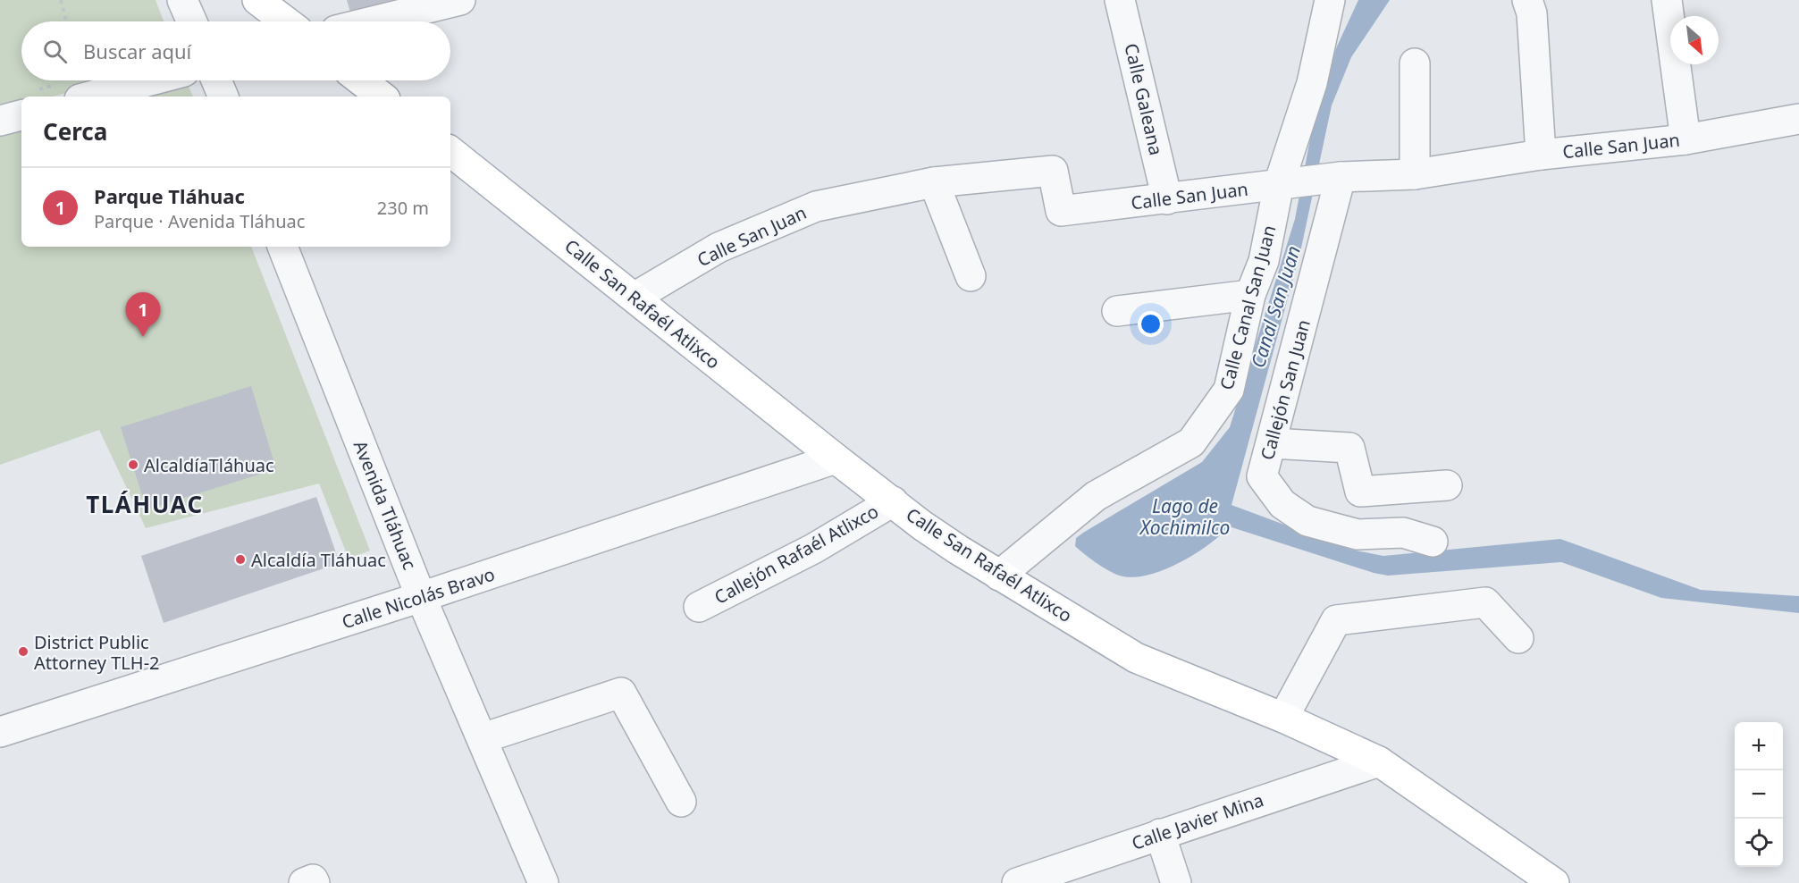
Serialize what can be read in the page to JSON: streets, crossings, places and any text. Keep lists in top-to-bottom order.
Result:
{
  "streets": {
    "main road": ["Calle San Rafaél Atlixco"],
    "street": [
      "Calle Galeana",
      "Calle San Juan",
      "Calle Canal San Juan",
      "Callejón San Juan",
      "Avenida Tláhuac",
      "Callejón Rafaél Atlixco",
      "Calle Nicolás Bravo",
      "Calle Javier Mina"
    ]
  },
  "crossings": [
    ["Calle Galeana", "Calle San Juan"],
    ["Calle San Juan", "Calle San Rafaél Atlixco"],
    ["Calle San Juan", "Calle Canal San Juan"],
    ["Calle San Juan", "Callejón San Juan"],
    ["Calle San Rafaél Atlixco", "Calle Canal San Juan"],
    ["Calle San Rafaél Atlixco", "Callejón Rafaél Atlixco"],
    ["Calle San Rafaél Atlixco", "Calle Nicolás Bravo"],
    ["Calle San Rafaél Atlixco", "Calle Javier Mina"],
    ["Avenida Tláhuac", "Calle Nicolás Bravo"]
  ],
  "districts": ["TLÁHUAC"],
  "water": ["Canal San Juan", "Lago de Xochimilco"],
  "places": ["AlcaldíaTláhuac", "Alcaldía Tláhuac", "District Public Attorney TLH-2"],
  "north": "bottom right",
  "page": {
    "search": "Buscar aquí",
    "heading": "Cerca",
    "list": [
      {
        "mark": "1",
        "name": "Parque Tláhuac",
        "note": "Parque · Avenida Tláhuac",
        "value": "230 m"
      }
    ],
    "pins": "1",
    "map_buttons": ["+", "−"]
  }
}
